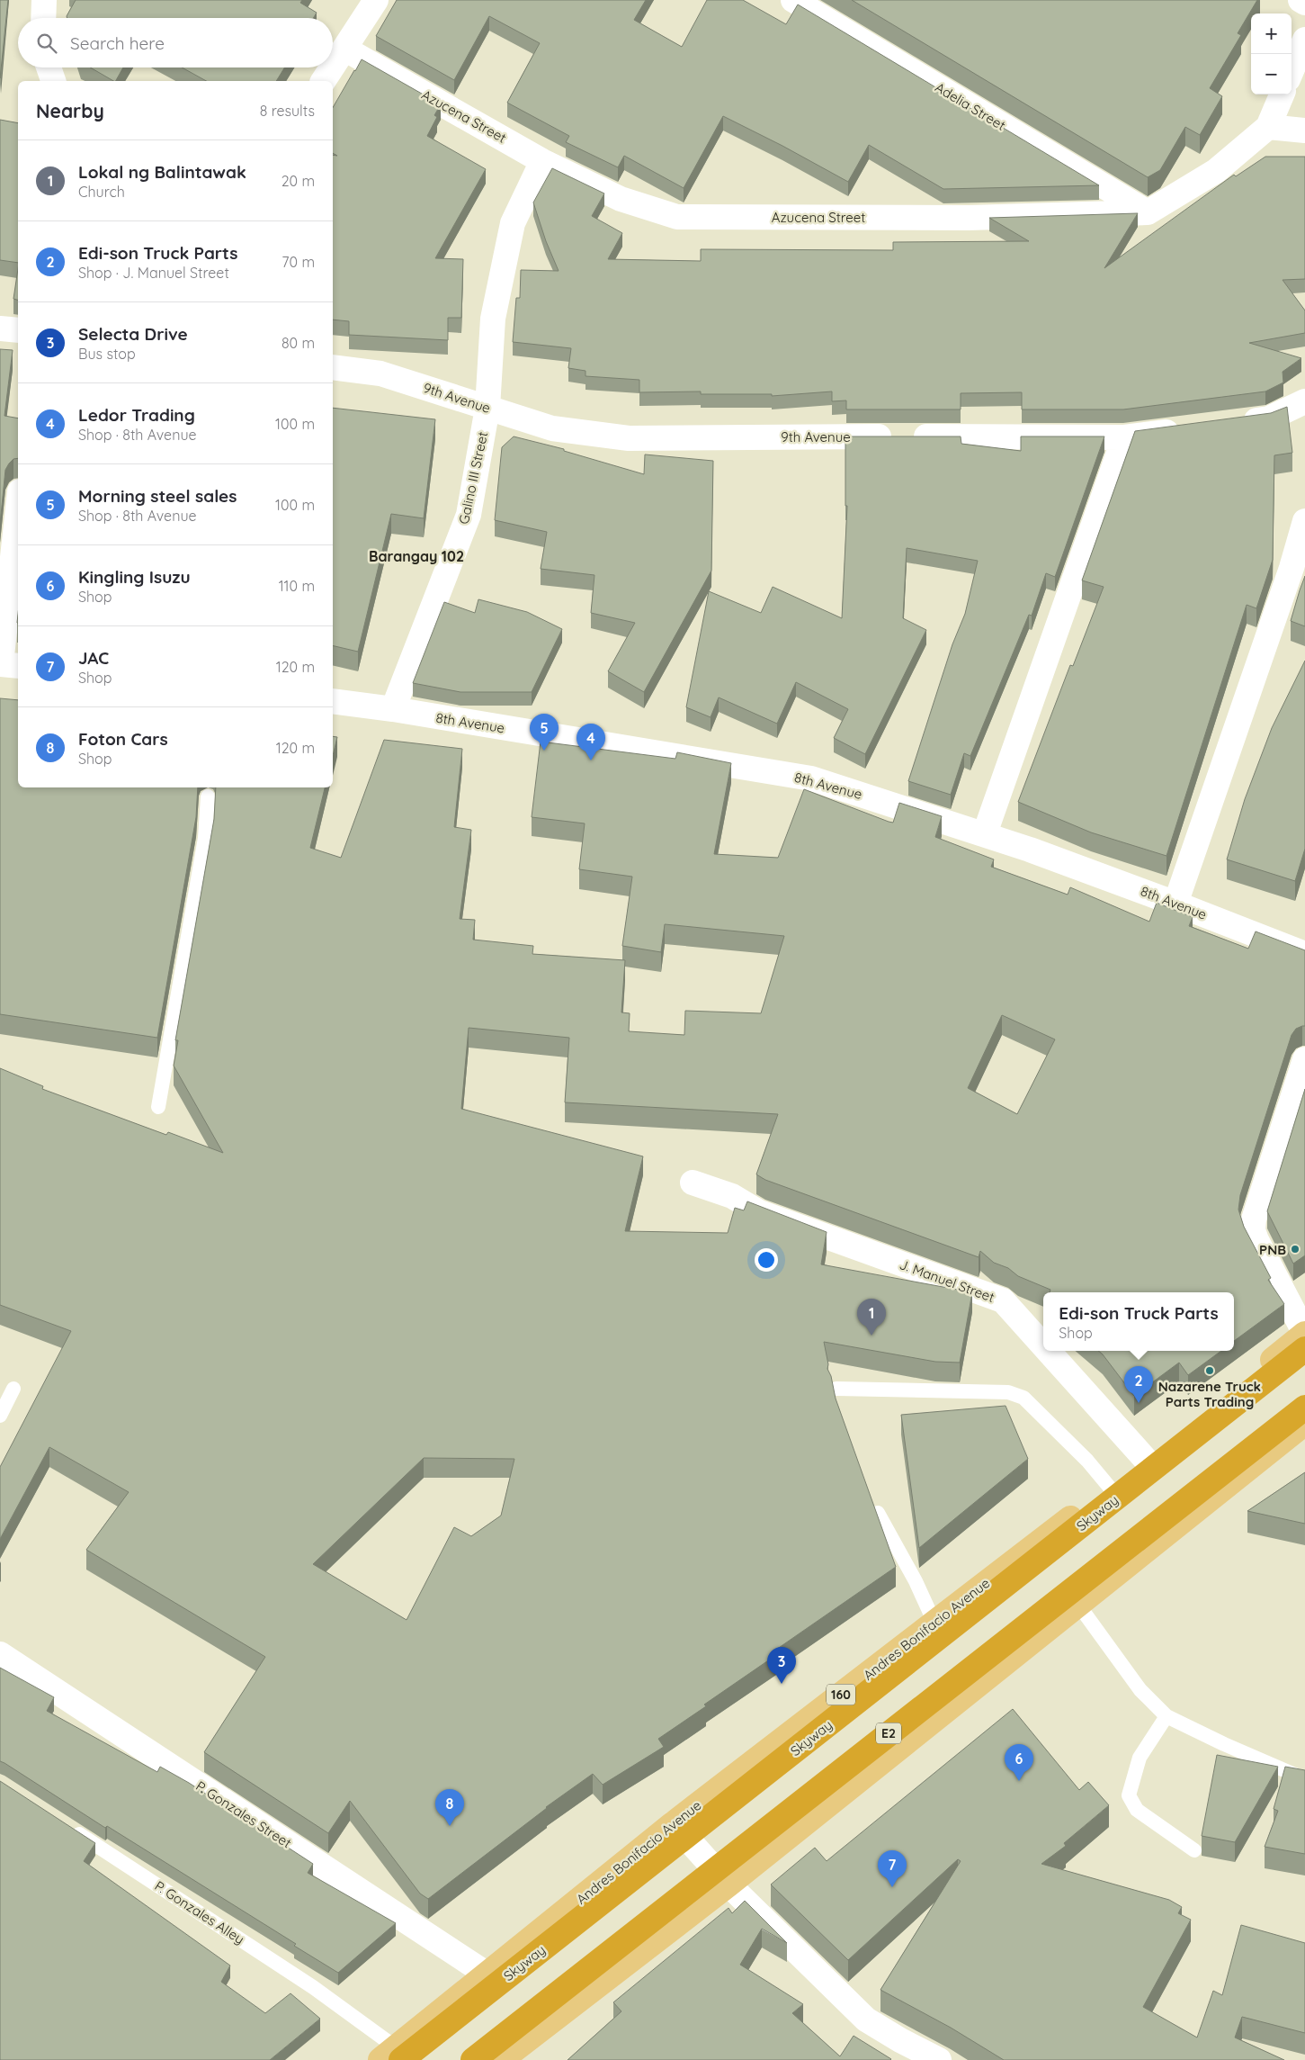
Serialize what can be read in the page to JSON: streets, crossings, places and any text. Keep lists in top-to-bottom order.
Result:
{
  "streets": {
    "highway": ["Skyway", "E2"],
    "main road": ["Andres Bonifacio Avenue", "160"],
    "street": [
      "Adelia Street",
      "Azucena Street",
      "9th Avenue",
      "Galino III Street",
      "8th Avenue",
      "J. Manuel Street",
      "P. Gonzales Street"
    ],
    "lane": ["P. Gonzales Alley"]
  },
  "crossings": [
    ["Adelia Street", "Azucena Street"],
    ["Azucena Street", "Galino III Street"],
    ["9th Avenue", "Galino III Street"],
    ["Galino III Street", "8th Avenue"],
    ["J. Manuel Street", "Andres Bonifacio Avenue"],
    ["Skyway", "Andres Bonifacio Avenue"],
    ["Skyway", "P. Gonzales Alley"],
    ["Andres Bonifacio Avenue", "P. Gonzales Street"],
    ["Andres Bonifacio Avenue", "P. Gonzales Alley"]
  ],
  "districts": ["Barangay 102"],
  "places": ["PNB", "Nazarene Truck Parts Trading"],
  "page": {
    "map_buttons": ["+", "−"],
    "search": "Search here",
    "heading": ["Nearby", "8 results"],
    "list": [
      {
        "mark": "1",
        "name": "Lokal ng Balintawak",
        "note": "Church",
        "value": "20 m"
      },
      {
        "mark": "2",
        "name": "Edi-son Truck Parts",
        "note": "Shop · J. Manuel Street",
        "value": "70 m"
      },
      {
        "mark": "3",
        "name": "Selecta Drive",
        "note": "Bus stop",
        "value": "80 m"
      },
      {
        "mark": "4",
        "name": "Ledor Trading",
        "note": "Shop · 8th Avenue",
        "value": "100 m"
      },
      {
        "mark": "5",
        "name": "Morning steel sales",
        "note": "Shop · 8th Avenue",
        "value": "100 m"
      },
      {
        "mark": "6",
        "name": "Kingling Isuzu",
        "note": "Shop",
        "value": "110 m"
      },
      {
        "mark": "7",
        "name": "JAC",
        "note": "Shop",
        "value": "120 m"
      },
      {
        "mark": "8",
        "name": "Foton Cars",
        "note": "Shop",
        "value": "120 m"
      }
    ],
    "pins": [
      "5",
      "4",
      "1",
      "2",
      "3",
      "6",
      "8",
      "7"
    ],
    "popup": ["Edi-son Truck Parts", "Shop"]
  }
}
